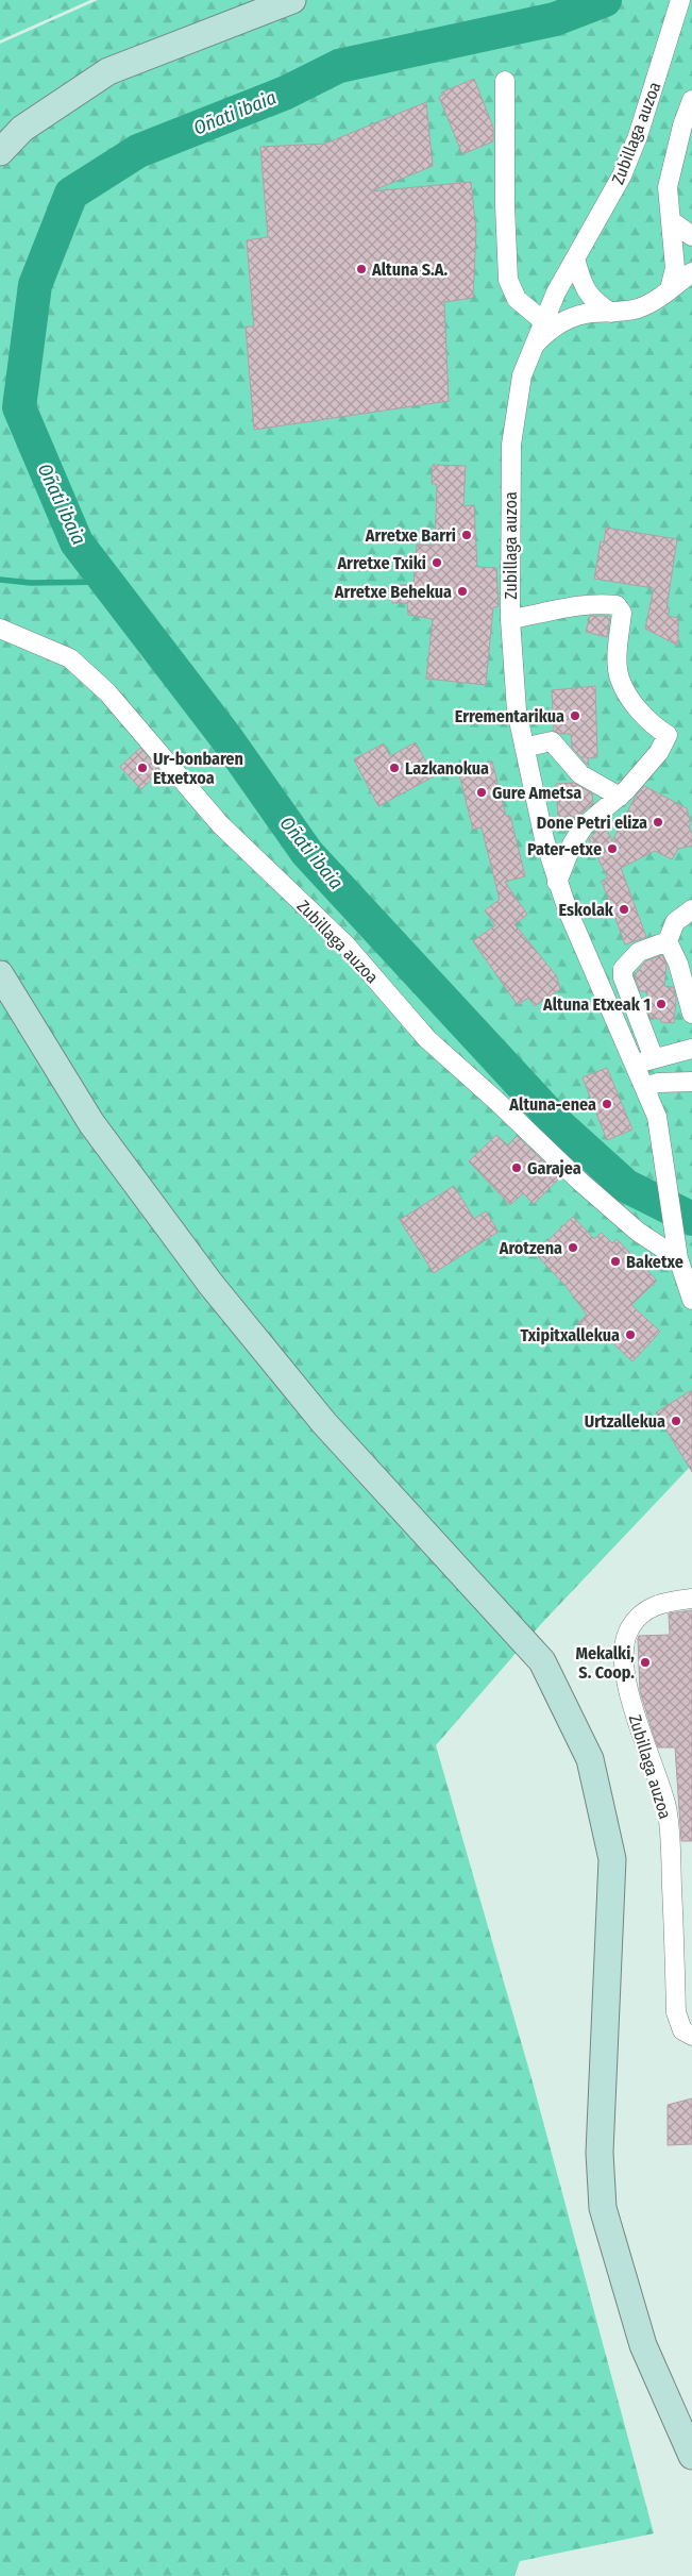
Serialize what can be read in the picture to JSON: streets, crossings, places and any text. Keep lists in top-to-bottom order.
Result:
{
  "streets": {
    "street": ["Zubillaga auzoa"]
  },
  "water": ["Oñati ibaia"],
  "places": [
    "Altuna S.A.",
    "Arretxe Barri",
    "Arretxe Txiki",
    "Arretxe Behekua",
    "Errementarikua",
    "Ur-bonbaren Etxetxoa",
    "Lazkanokua",
    "Gure Ametsa",
    "Done Petri eliza",
    "Pater-etxe",
    "Eskolak",
    "Altuna Etxeak 1",
    "Altuna-enea",
    "Garajea",
    "Arotzena",
    "Baketxe",
    "Txipitxallekua",
    "Urtzallekua",
    "Mekalki, S. Coop."
  ]
}
